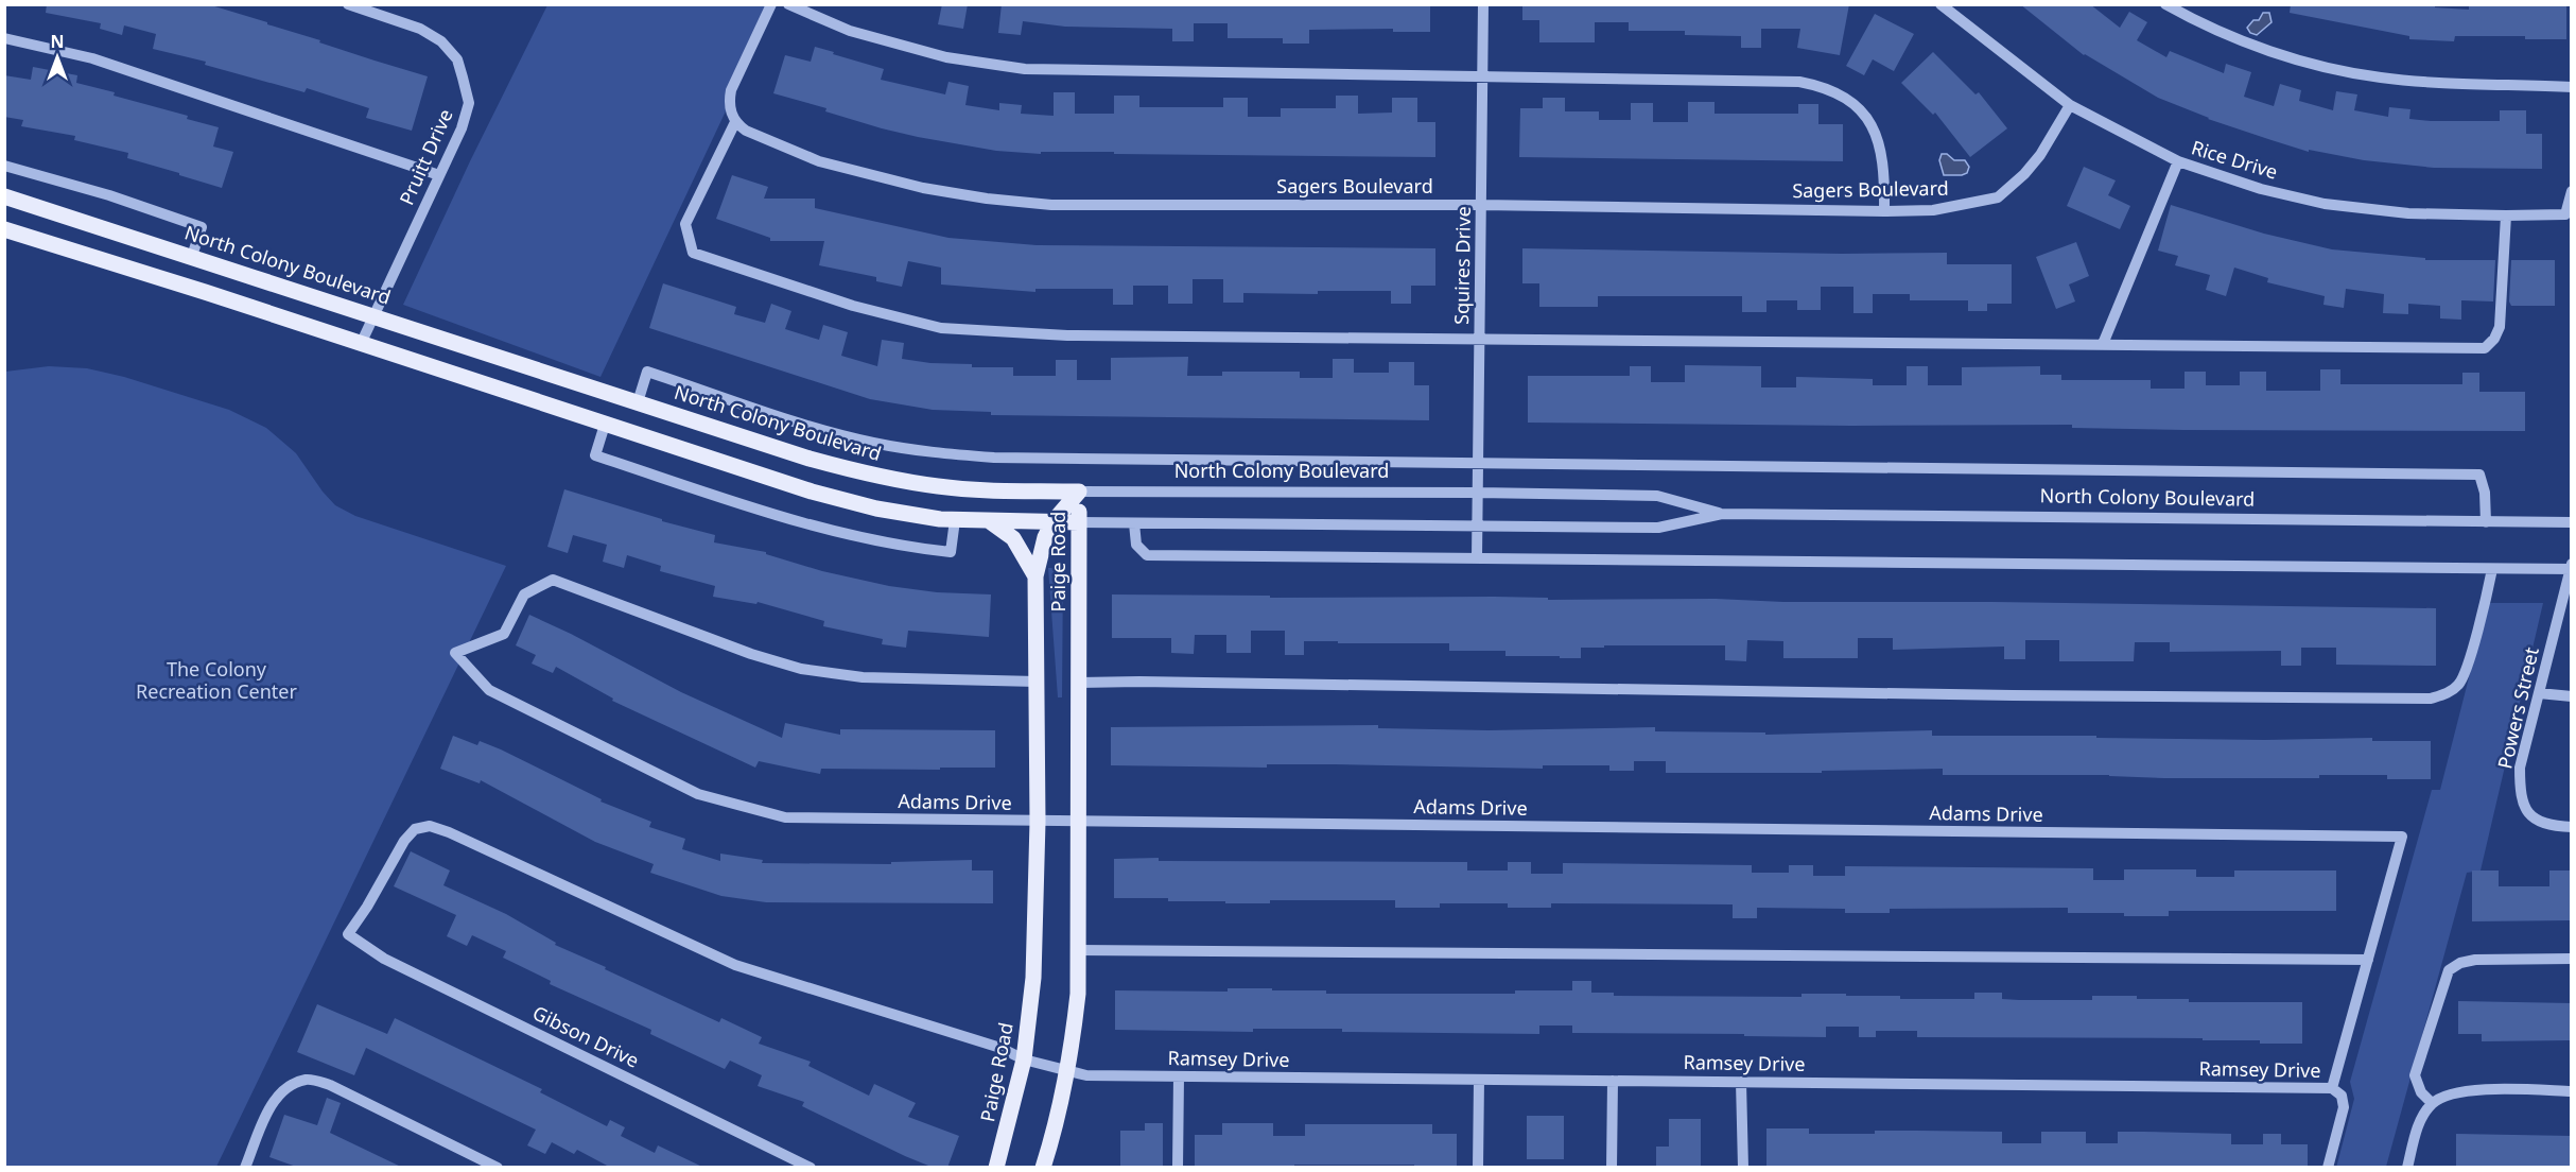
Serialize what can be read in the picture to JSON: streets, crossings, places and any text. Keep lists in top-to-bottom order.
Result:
{
  "streets": {
    "main road": ["North Colony Boulevard", "Paige Road"],
    "street": [
      "Pruitt Drive",
      "Rice Drive",
      "Sagers Boulevard",
      "Squires Drive",
      "Powers Street",
      "Adams Drive",
      "Gibson Drive",
      "Ramsey Drive"
    ]
  },
  "crossings": [
    ["Pruitt Drive", "North Colony Boulevard"],
    ["Rice Drive", "Sagers Boulevard"],
    ["Sagers Boulevard", "Squires Drive"],
    ["North Colony Boulevard", "Squires Drive"],
    ["North Colony Boulevard", "Paige Road"],
    ["Paige Road", "Adams Drive"],
    ["Paige Road", "Ramsey Drive"],
    ["Adams Drive", "Ramsey Drive"],
    ["Gibson Drive", "Ramsey Drive"]
  ],
  "parks": ["The Colony Recreation Center"],
  "north": "top"
}
